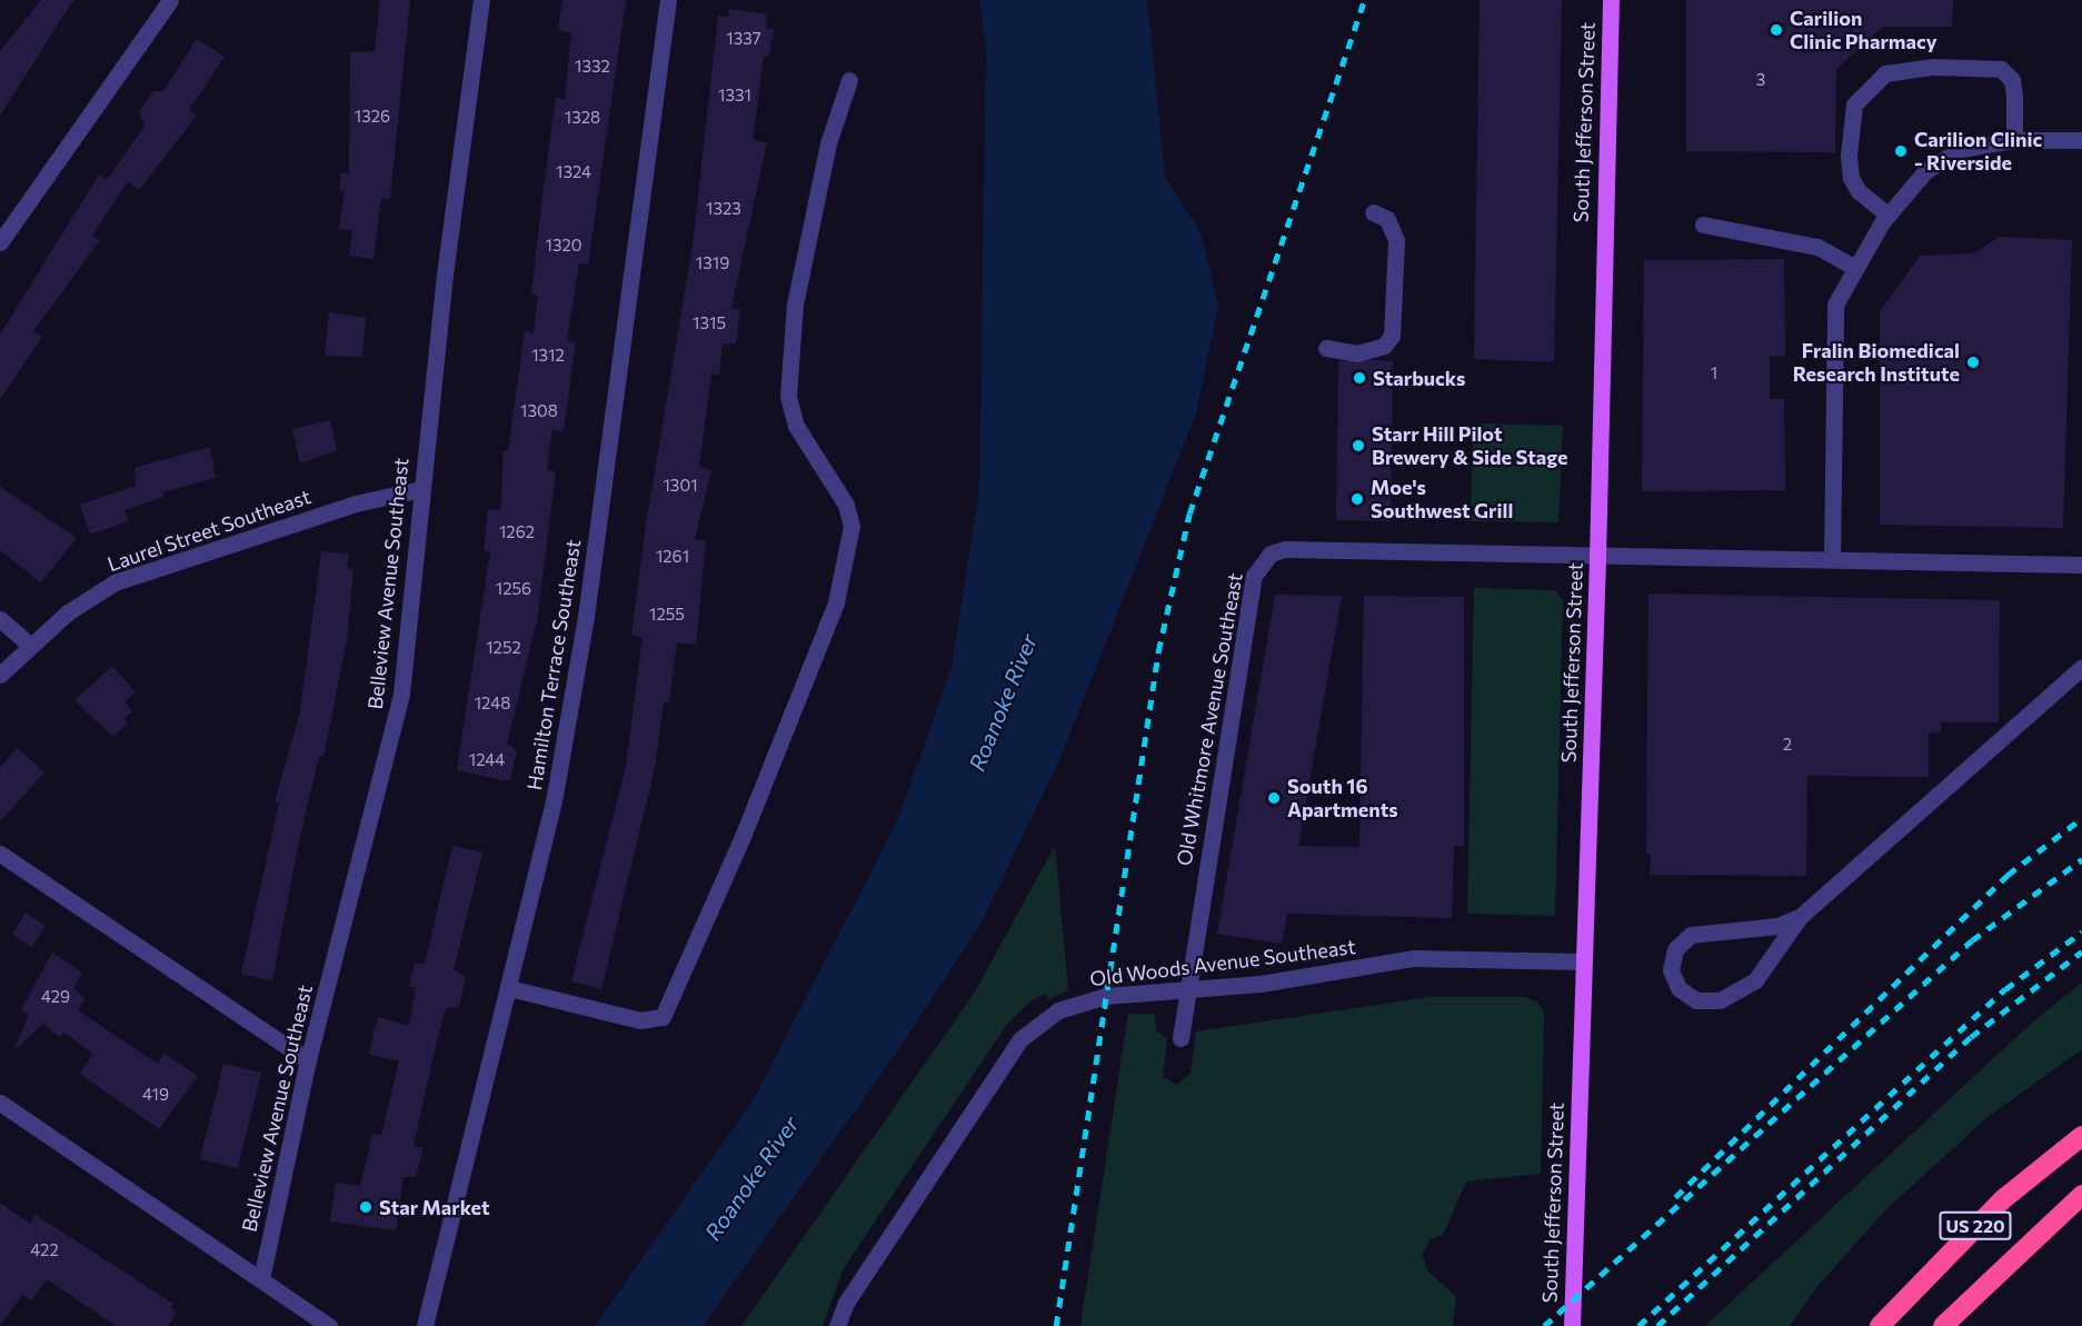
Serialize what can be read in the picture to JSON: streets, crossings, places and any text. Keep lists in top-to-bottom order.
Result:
{
  "streets": {
    "highway": ["US 220"],
    "main road": ["South Jefferson Street"],
    "street": [
      "Laurel Street Southeast",
      "Belleview Avenue Southeast",
      "Hamilton Terrace Southeast",
      "Old Whitmore Avenue Southeast",
      "Old Woods Avenue Southeast"
    ]
  },
  "crossings": [
    ["South Jefferson Street", "Old Whitmore Avenue Southeast"],
    ["South Jefferson Street", "Old Woods Avenue Southeast"],
    ["Laurel Street Southeast", "Belleview Avenue Southeast"],
    ["Old Whitmore Avenue Southeast", "Old Woods Avenue Southeast"]
  ],
  "water": ["Roanoke River"],
  "places": [
    "Carilion Clinic Pharmacy",
    "Carilion Clinic - Riverside",
    "Fralin Biomedical Research Institute",
    "Starbucks",
    "Starr Hill Pilot Brewery & Side Stage",
    "Moe's Southwest Grill",
    "South 16 Apartments",
    "Star Market"
  ],
  "house_numbers": [
    "1337",
    "1332",
    "3",
    "1331",
    "1326",
    "1328",
    "1324",
    "1323",
    "1320",
    "1319",
    "1315",
    "1312",
    "1",
    "1308",
    "1301",
    "1262",
    "1261",
    "1256",
    "1255",
    "1252",
    "1248",
    "2",
    "1244",
    "429",
    "419",
    "422"
  ]
}
